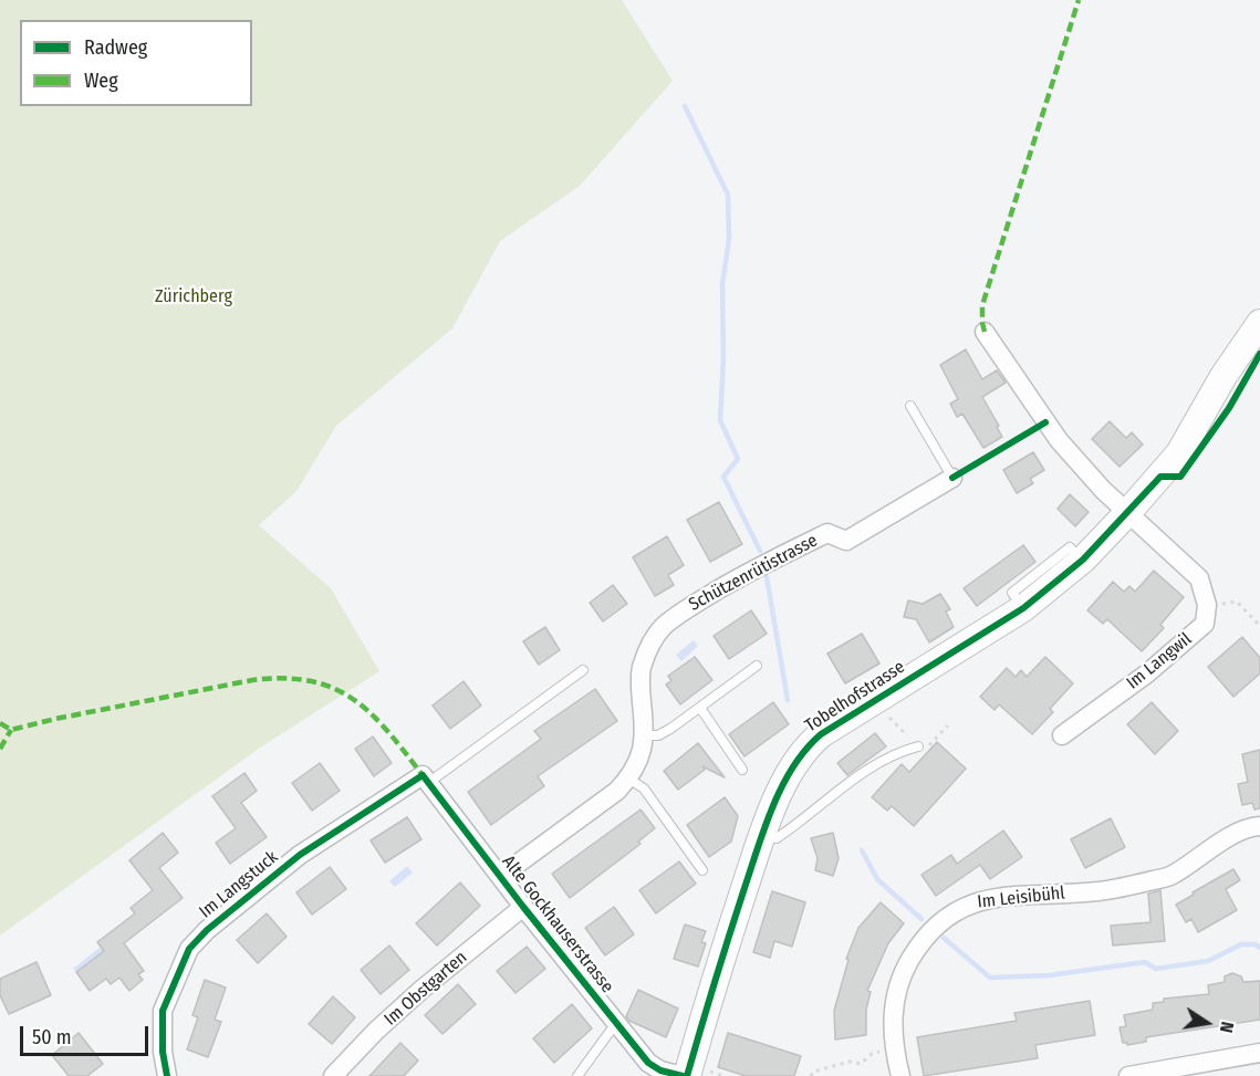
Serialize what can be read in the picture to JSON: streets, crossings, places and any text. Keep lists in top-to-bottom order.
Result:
{
  "streets": {
    "main road": ["Tobelhofstrasse"],
    "street": [
      "Schützenrütistrasse",
      "Im Langwil",
      "Im Langstuck",
      "Im Leisibühl",
      "Alte Gockhauserstrasse",
      "Im Obstgarten"
    ]
  },
  "crossings": [
    ["Schützenrütistrasse", "Alte Gockhauserstrasse"],
    ["Im Langwil", "Tobelhofstrasse"],
    ["Tobelhofstrasse", "Alte Gockhauserstrasse"],
    ["Im Langstuck", "Alte Gockhauserstrasse"],
    ["Alte Gockhauserstrasse", "Im Obstgarten"]
  ],
  "parks": ["Zürichberg"],
  "legend": ["Radweg", "Weg"],
  "scale_bar": "50 m",
  "north": "right"
}
